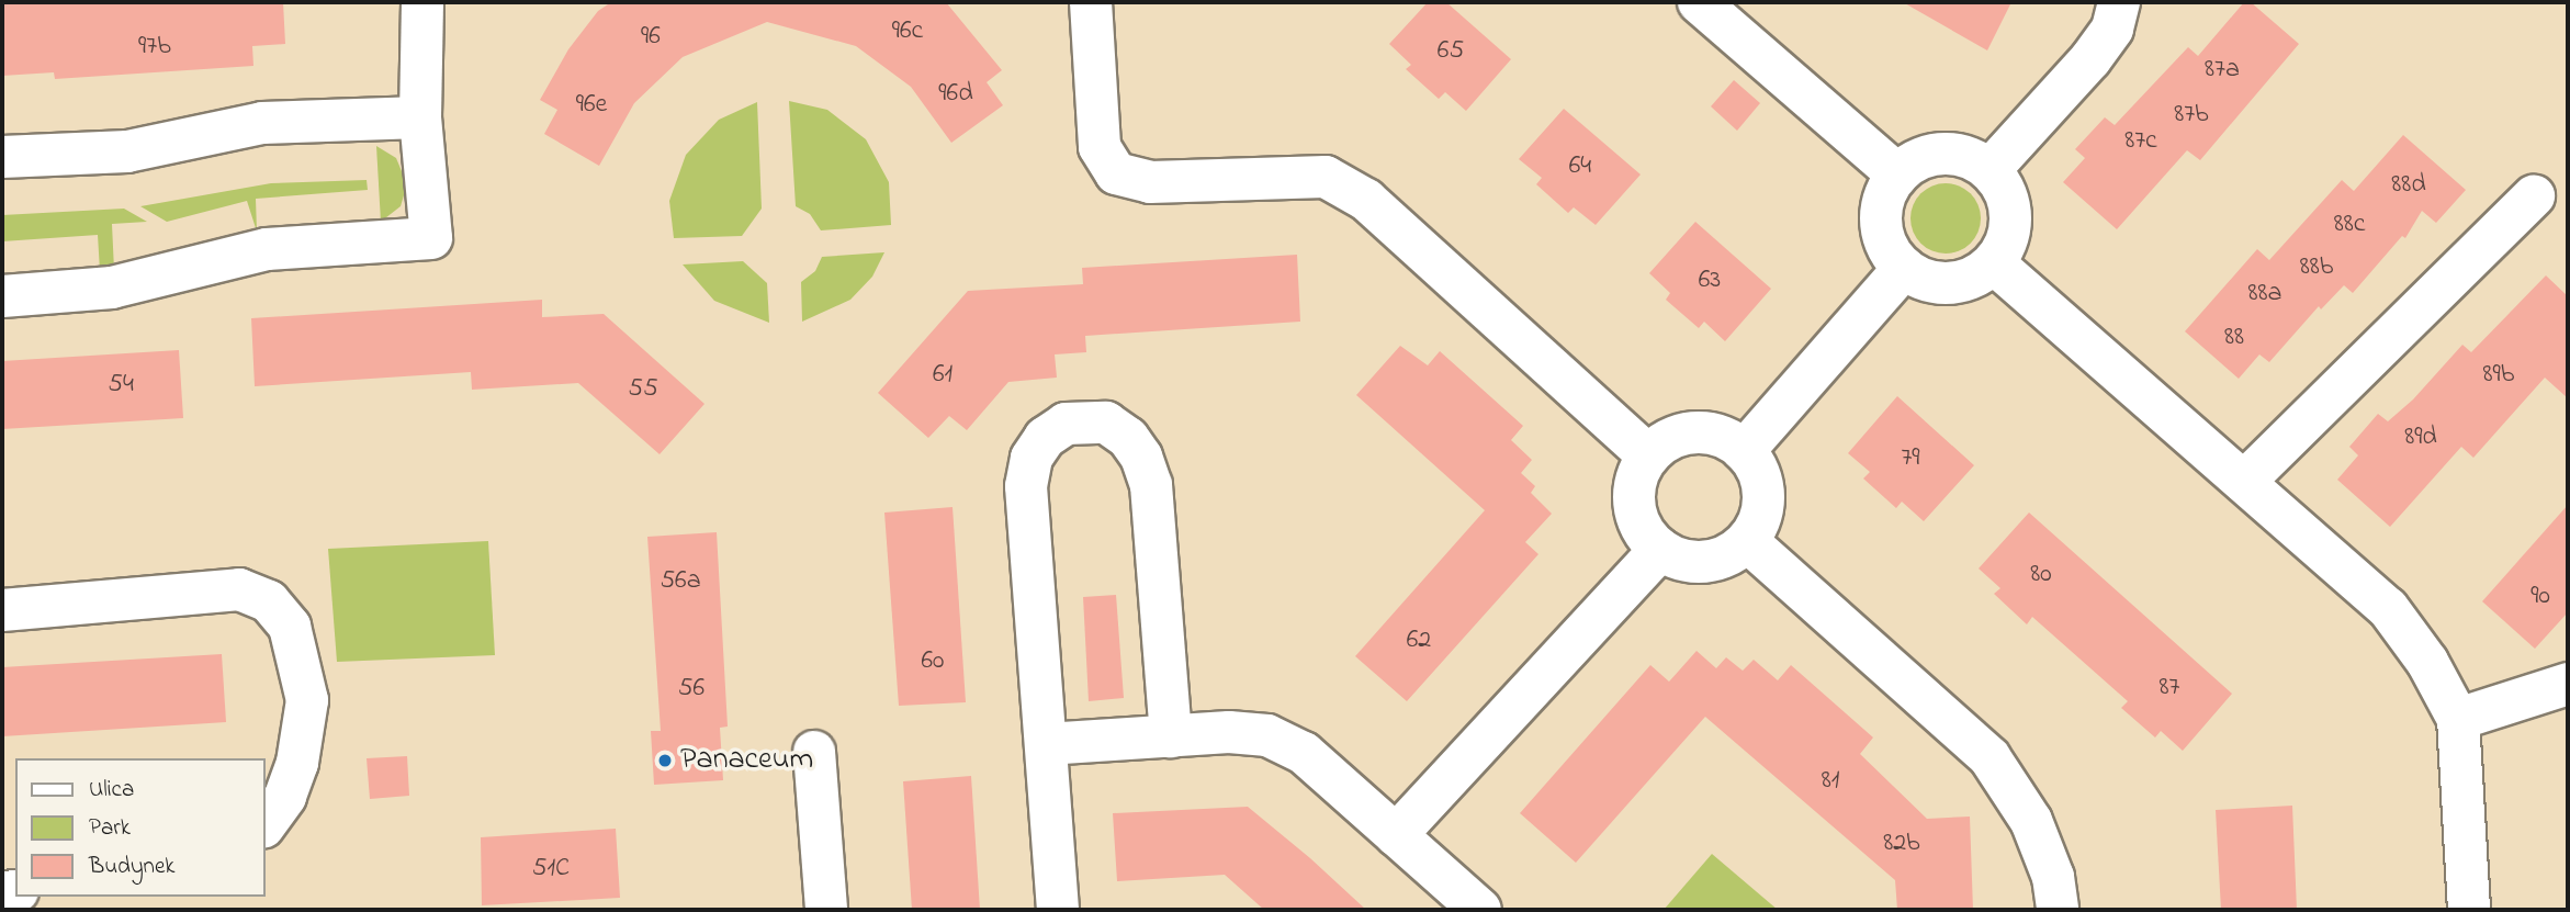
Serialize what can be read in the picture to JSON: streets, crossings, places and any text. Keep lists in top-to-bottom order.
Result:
{
  "places": ["Panaceum"],
  "house_numbers": [
    "96c",
    "96",
    "97b",
    "65",
    "87a",
    "96d",
    "96e",
    "87b",
    "87c",
    "64",
    "88d",
    "88c",
    "88b",
    "63",
    "88a",
    "88",
    "61",
    "89b",
    "54",
    "55",
    "89d",
    "79",
    "80",
    "56a",
    "90",
    "62",
    "60",
    "87",
    "56",
    "81",
    "82b",
    "51C"
  ],
  "legend": ["Ulica", "Park", "Budynek"]
}
